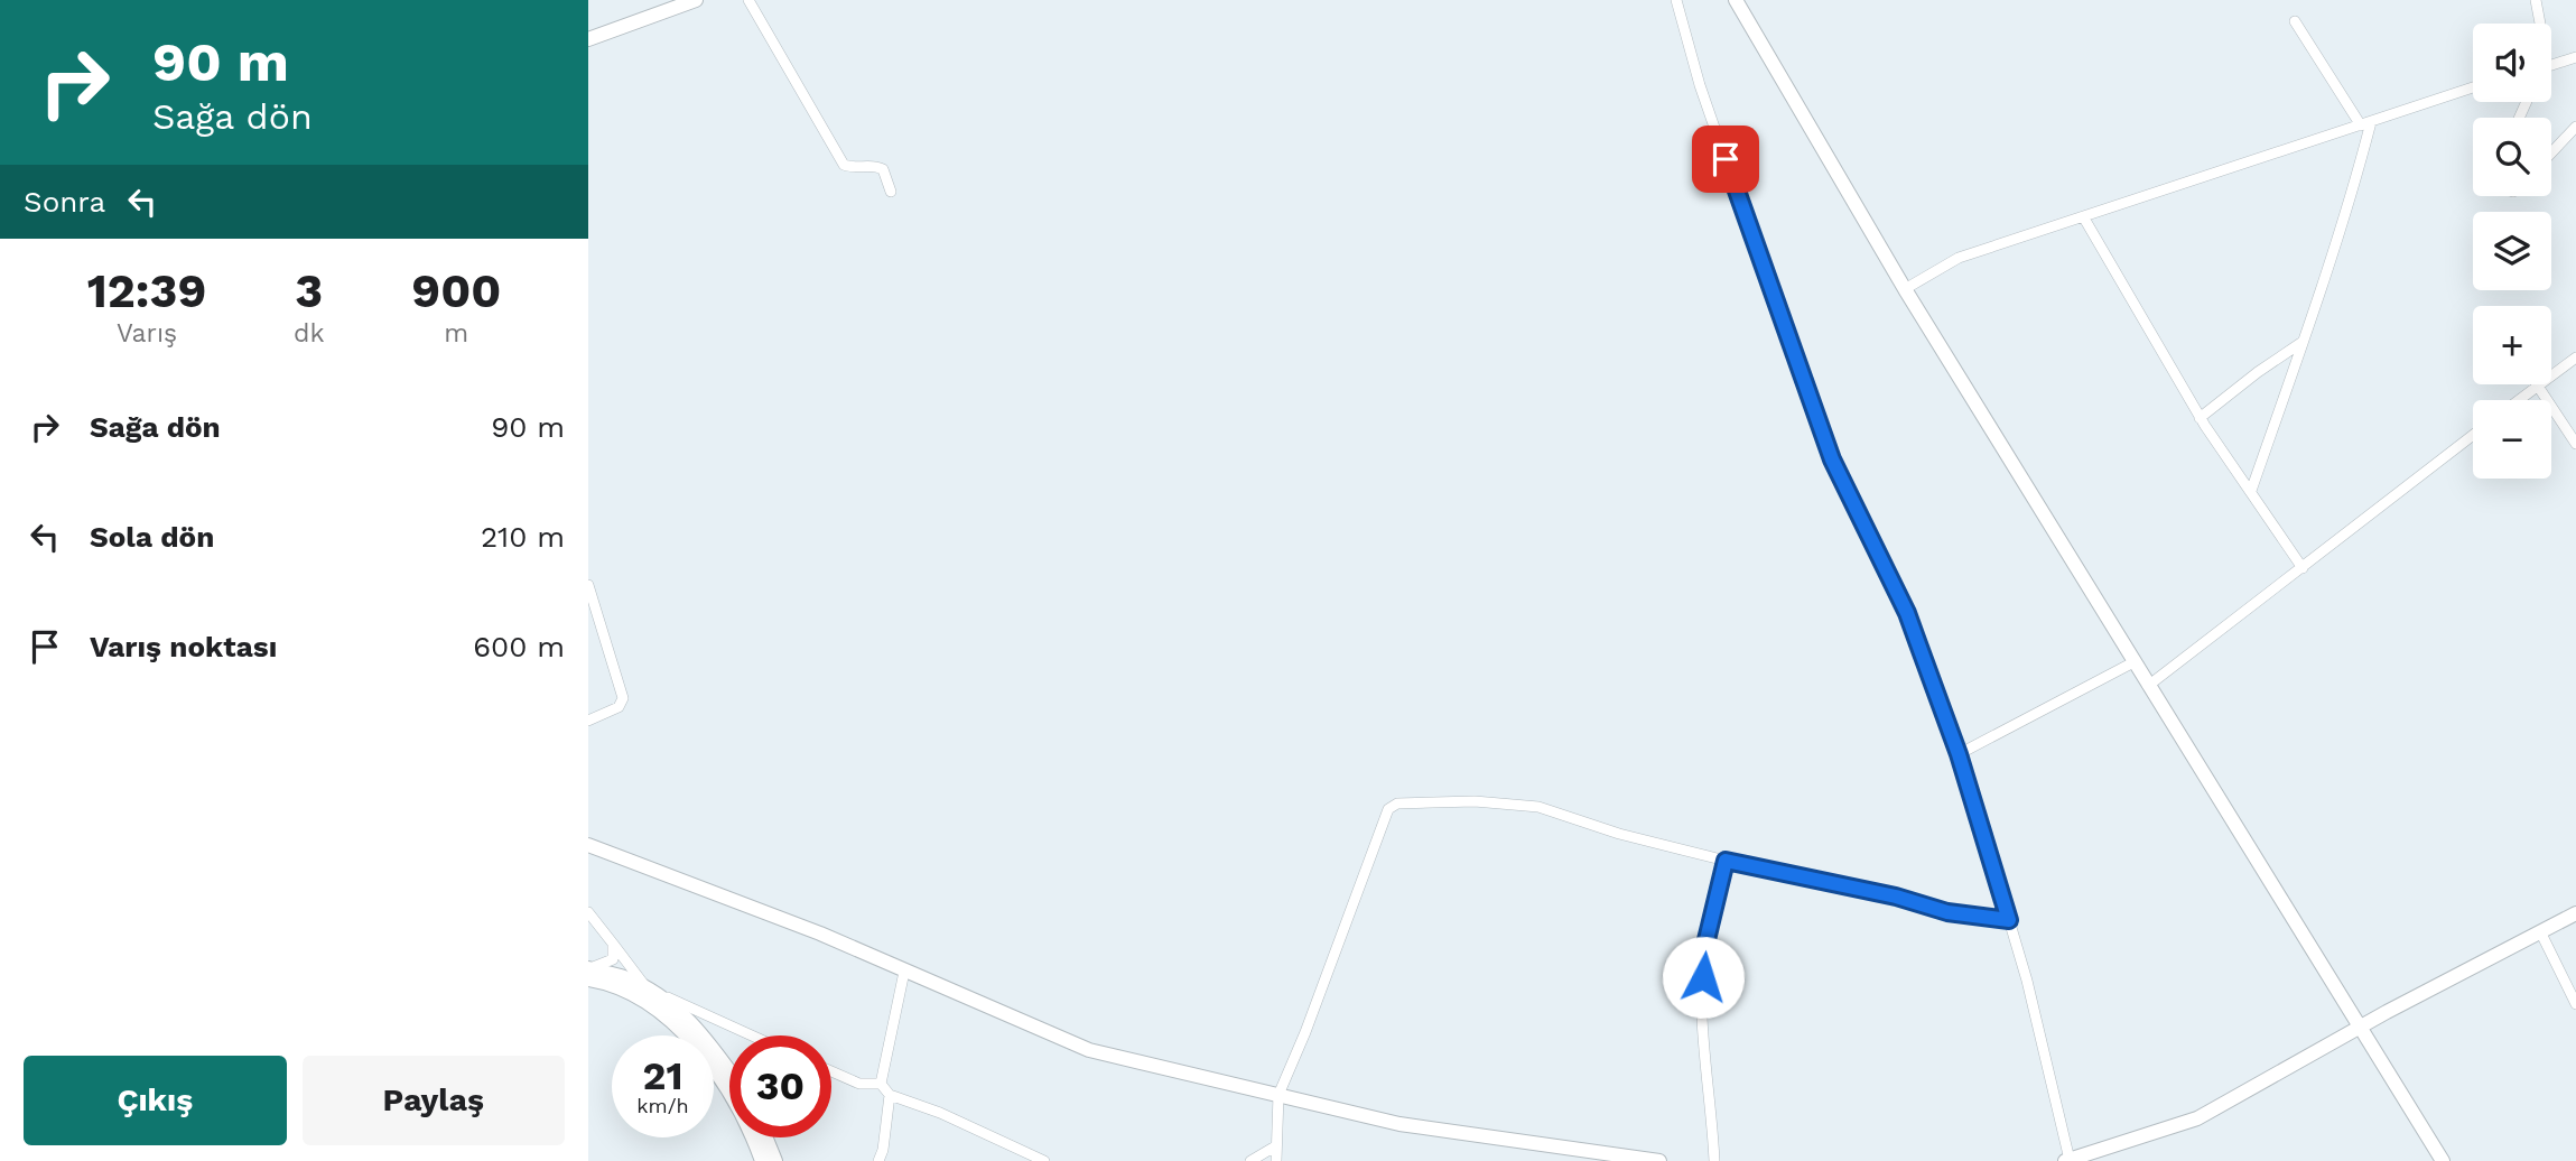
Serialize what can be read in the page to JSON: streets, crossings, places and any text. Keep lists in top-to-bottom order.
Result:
{
  "page": {
    "turn": ["90 m", "Sağa dön"],
    "map_buttons": ["+", "−"],
    "then": "Sonra",
    "eta": [
      "12:39",
      "Varış",
      "3",
      "dk",
      "900",
      "m"
    ],
    "list": [
      {
        "name": "Sağa dön",
        "value": "90 m"
      },
      {
        "name": "Sola dön",
        "value": "210 m"
      },
      {
        "name": "Varış noktası",
        "value": "600 m"
      }
    ],
    "speed": "21 km/h",
    "limit": "30",
    "buttons": ["Çıkış", "Paylaş"]
  }
}
